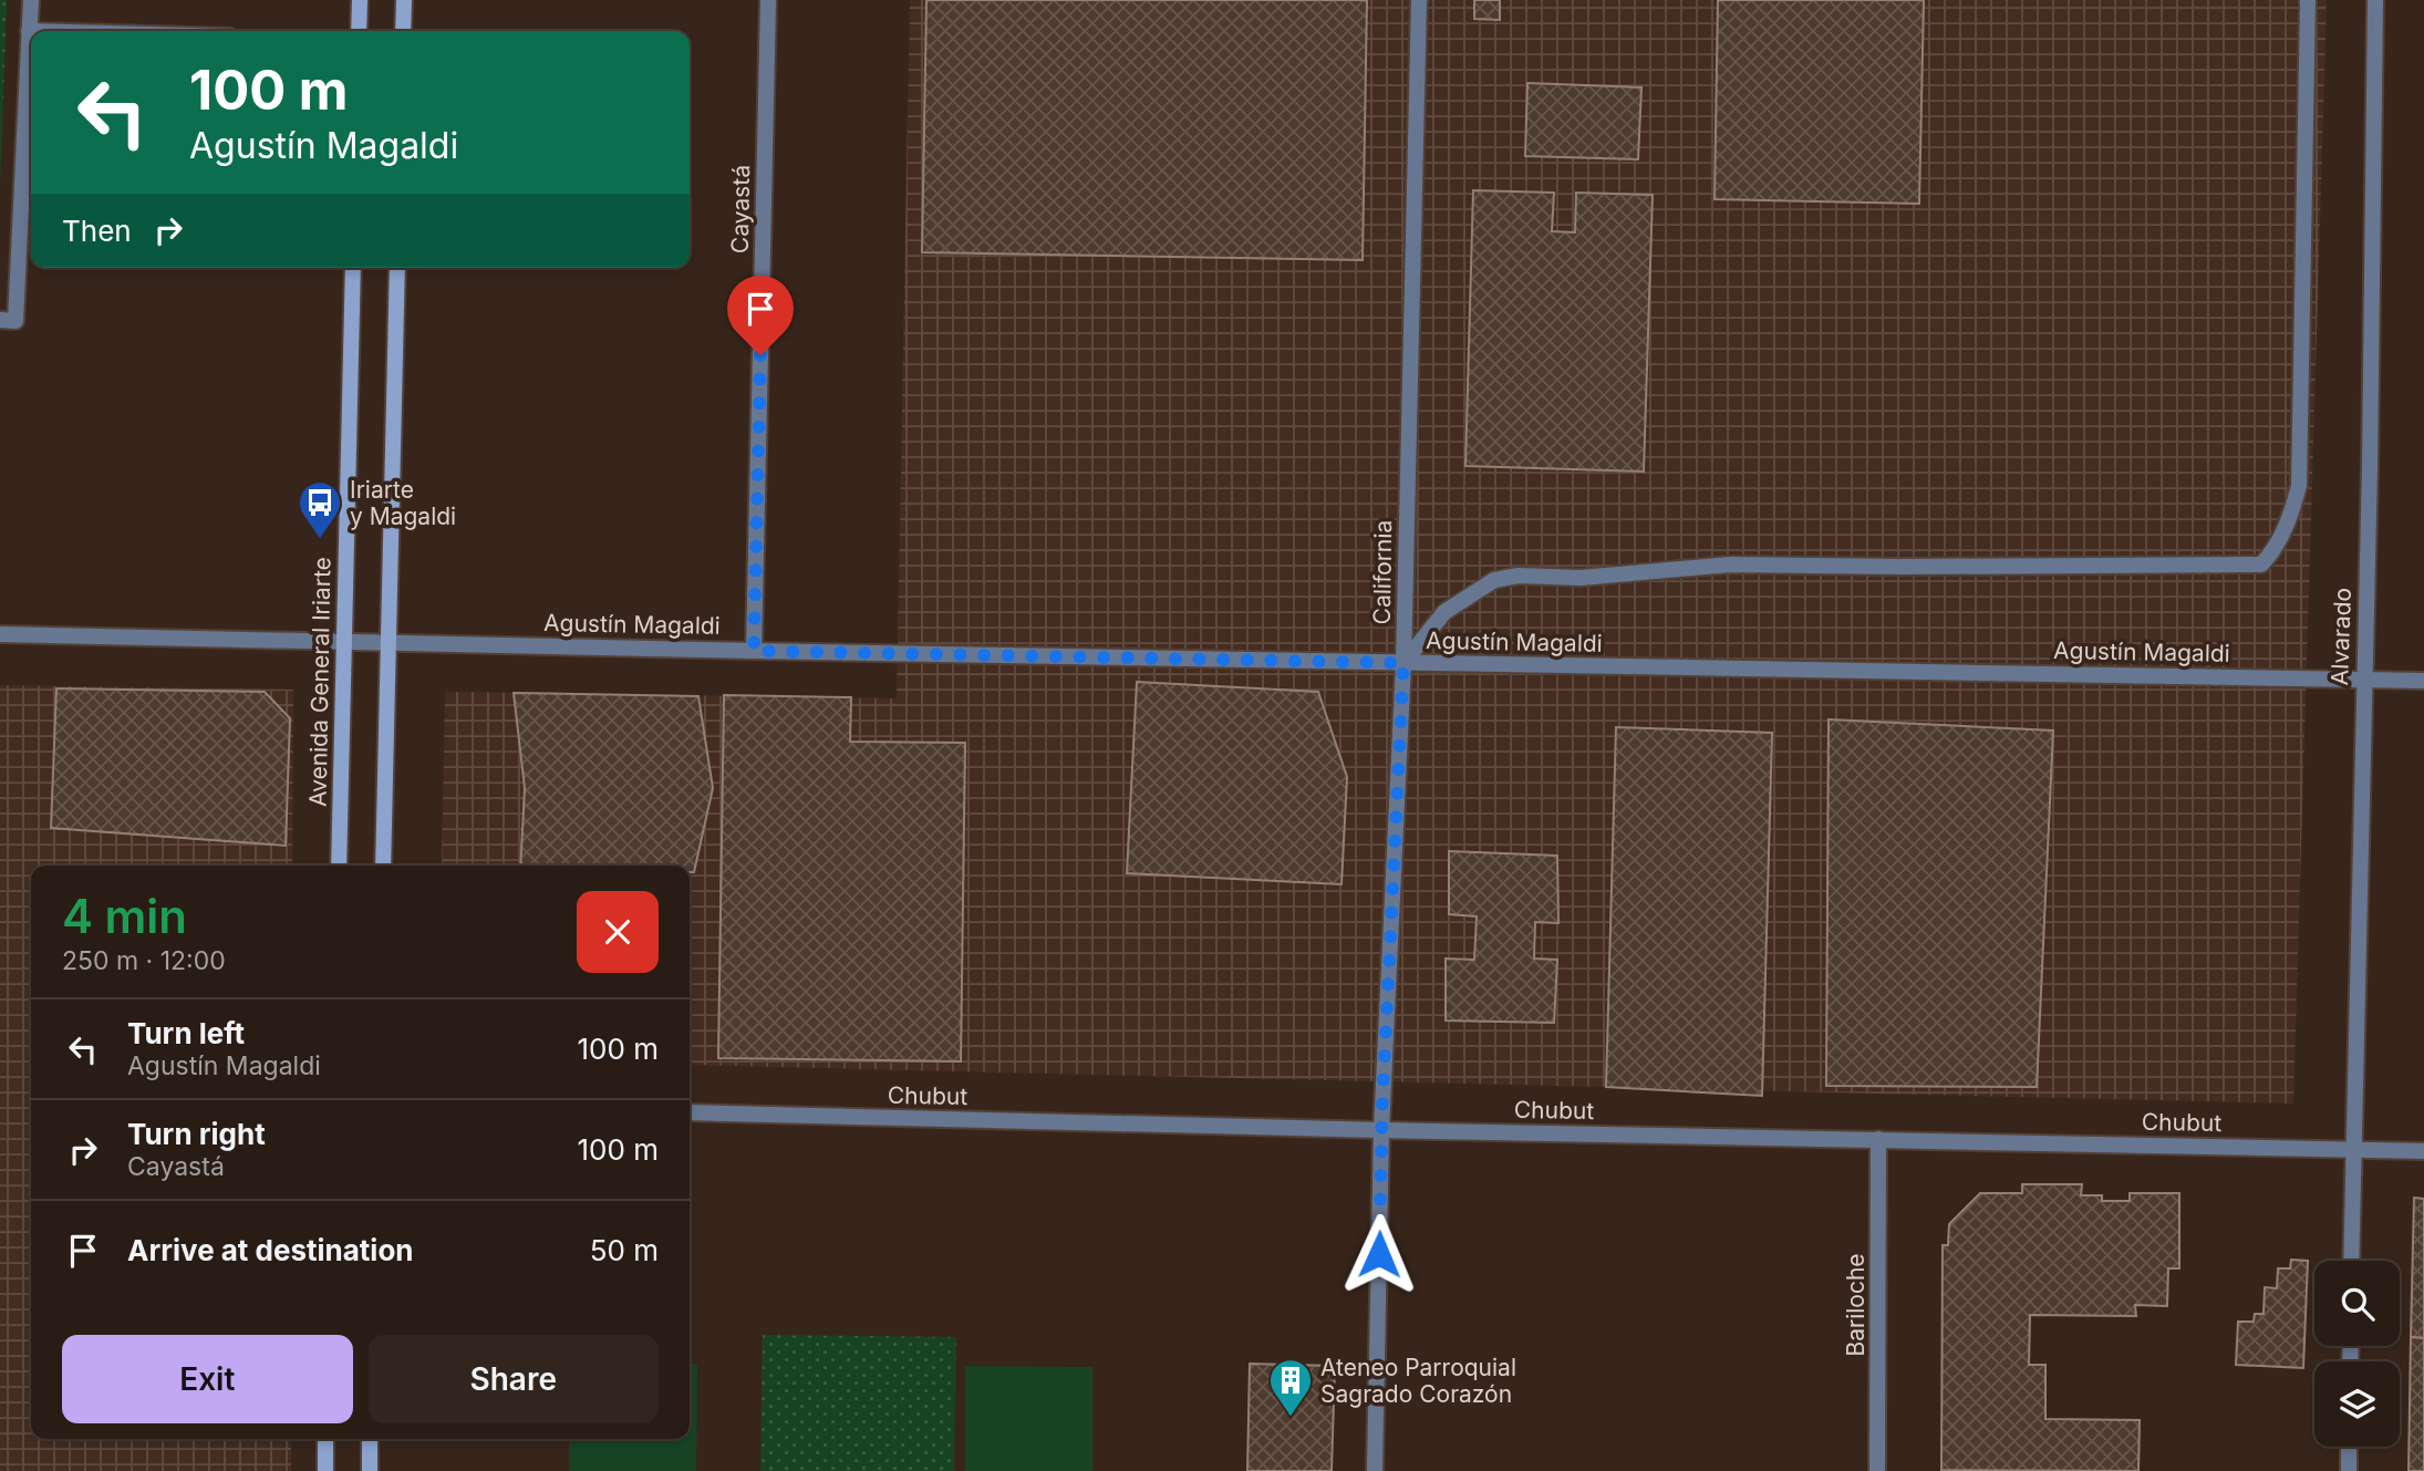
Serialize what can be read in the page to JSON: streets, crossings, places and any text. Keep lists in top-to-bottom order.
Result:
{
  "streets": {
    "main road": ["Avenida General Iriarte"],
    "street": [
      "Cayastá",
      "California",
      "Agustín Magaldi",
      "Alvarado",
      "Chubut",
      "Bariloche"
    ]
  },
  "crossings": [
    ["Cayastá", "Agustín Magaldi"],
    ["California", "Agustín Magaldi"],
    ["California", "Chubut"],
    ["Agustín Magaldi", "Alvarado"],
    ["Agustín Magaldi", "Avenida General Iriarte"],
    ["Alvarado", "Chubut"],
    ["Chubut", "Bariloche"]
  ],
  "places": {
    "bus stop": ["Iriarte y Magaldi"],
    "building": ["Ateneo Parroquial Sagrado Corazón"]
  },
  "page": {
    "turn": ["100 m", "Agustín Magaldi"],
    "then": "Then",
    "heading": ["4 min", "250 m · 12:00"],
    "list": [
      {
        "name": "Turn left",
        "note": "Agustín Magaldi",
        "value": "100 m"
      },
      {
        "name": "Turn right",
        "note": "Cayastá",
        "value": "100 m"
      },
      {
        "name": "Arrive at destination",
        "value": "50 m"
      }
    ],
    "buttons": ["Exit", "Share"]
  }
}
